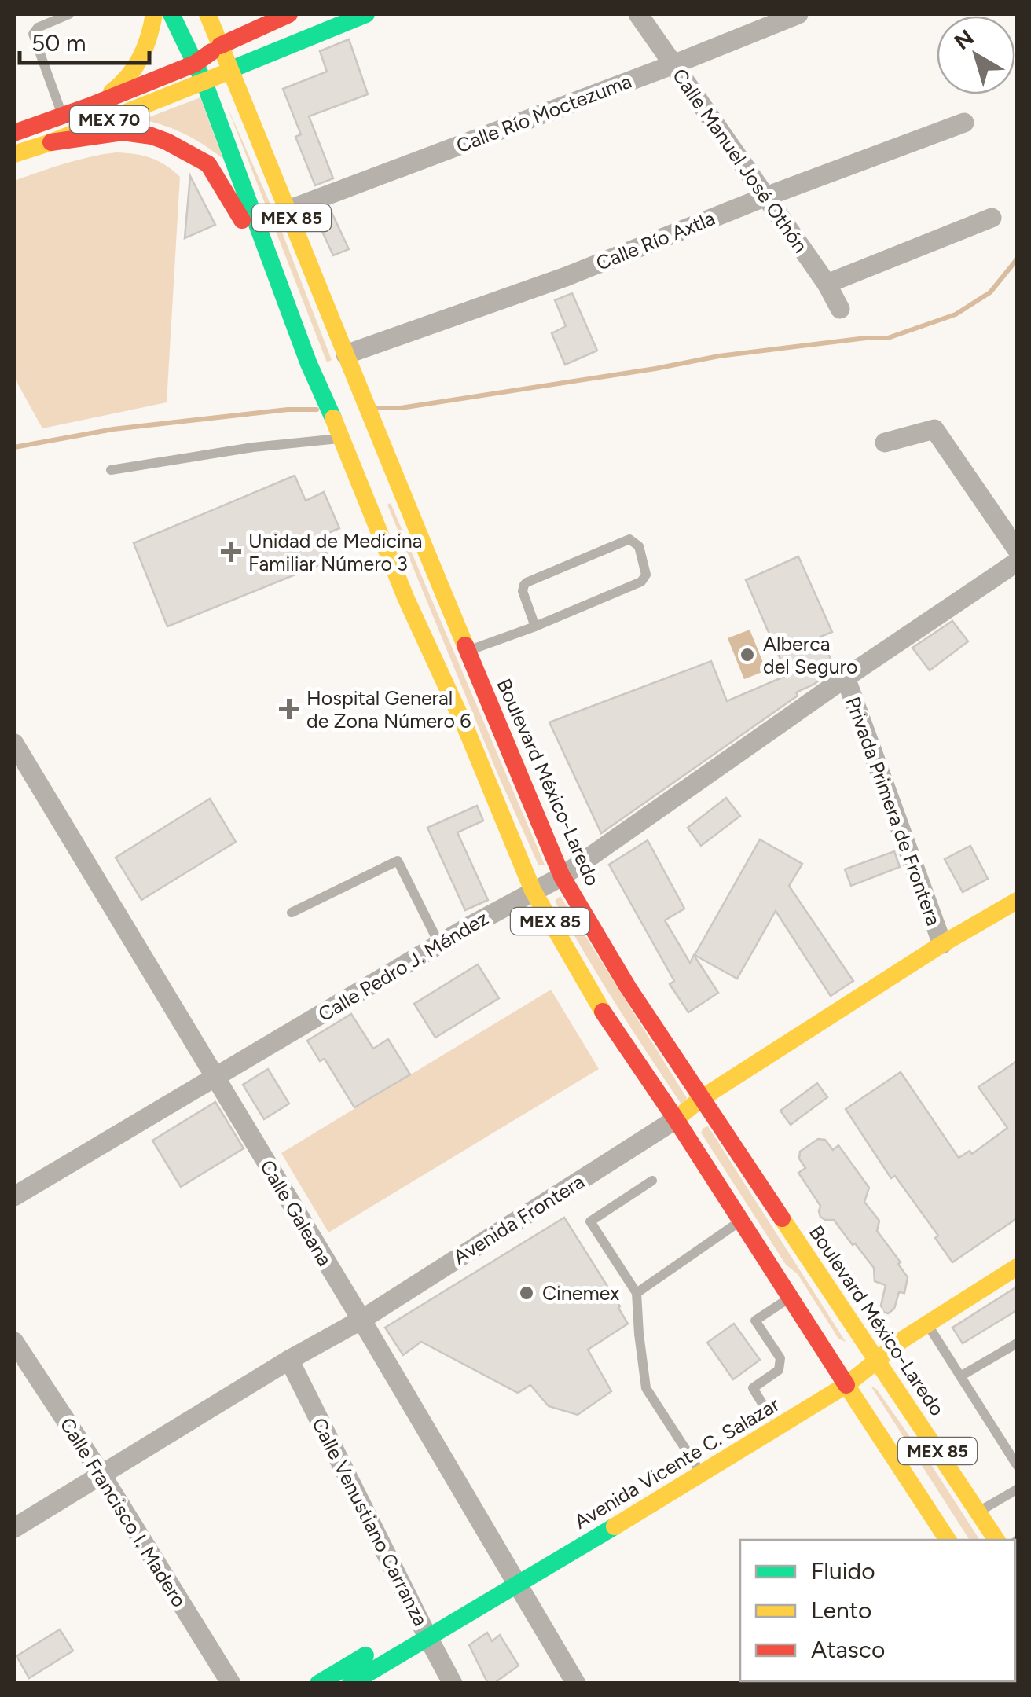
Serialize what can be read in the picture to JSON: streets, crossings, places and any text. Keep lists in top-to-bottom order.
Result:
{
  "streets": {
    "main road": [
      "MEX 70",
      "MEX 85",
      "Boulevard México-Laredo",
      "Avenida Frontera",
      "Avenida Vicente C. Salazar"
    ],
    "street": [
      "Calle Río Moctezuma",
      "Calle Manuel José Othón",
      "Calle Río Axtla",
      "Privada Primera de Frontera",
      "Calle Pedro J. Méndez",
      "Calle Galeana",
      "Calle Francisco I. Madero",
      "Calle Venustiano Carranza"
    ]
  },
  "crossings": [
    ["Calle Río Moctezuma", "Calle Manuel José Othón"],
    ["Calle Río Moctezuma", "Boulevard México-Laredo"],
    ["MEX 70", "MEX 85"],
    ["MEX 70", "Boulevard México-Laredo"],
    ["Calle Manuel José Othón", "Calle Río Axtla"],
    ["MEX 85", "Calle Pedro J. Méndez"],
    ["MEX 85", "Avenida Frontera"],
    ["MEX 85", "Avenida Vicente C. Salazar"],
    ["Calle Río Axtla", "Boulevard México-Laredo"],
    ["Boulevard México-Laredo", "Calle Pedro J. Méndez"],
    ["Boulevard México-Laredo", "Avenida Frontera"],
    ["Boulevard México-Laredo", "Avenida Vicente C. Salazar"],
    ["Privada Primera de Frontera", "Calle Pedro J. Méndez"],
    ["Privada Primera de Frontera", "Avenida Frontera"],
    ["Calle Pedro J. Méndez", "Calle Galeana"],
    ["Calle Galeana", "Avenida Frontera"],
    ["Calle Galeana", "Avenida Vicente C. Salazar"],
    ["Avenida Frontera", "Calle Francisco I. Madero"],
    ["Avenida Frontera", "Calle Venustiano Carranza"],
    ["Avenida Vicente C. Salazar", "Calle Venustiano Carranza"]
  ],
  "places": {
    "health": ["Unidad de Medicina Familiar Número 3", "Hospital General de Zona Número 6"],
    "other": ["Alberca del Seguro", "Cinemex"]
  },
  "legend": ["Fluido", "Lento", "Atasco"],
  "scale_bar": "50 m",
  "north": "top left"
}
